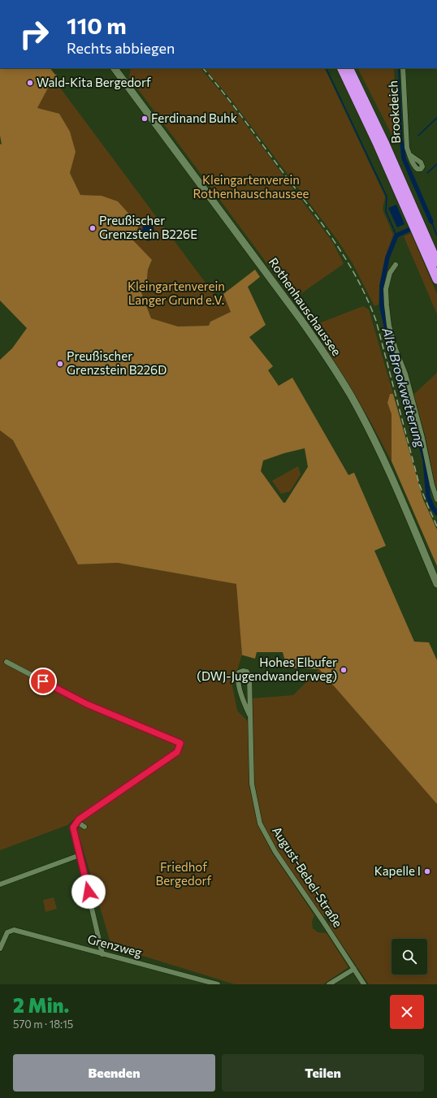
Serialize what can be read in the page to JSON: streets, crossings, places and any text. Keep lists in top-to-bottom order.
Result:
{
  "streets": {
    "main road": ["Rothenhauschaussee"],
    "street": ["Brookdeich", "August-Bebel-Straße", "Grenzweg"]
  },
  "water": ["Alte Brookwetterung"],
  "parks": ["Kleingartenverein Rothenhauschaussee", "Kleingartenverein Langer Grund e.V.", "Friedhof Bergedorf"],
  "places": [
    "Wald-Kita Bergedorf",
    "Ferdinand Buhk",
    "Preußischer Grenzstein B226E",
    "Preußischer Grenzstein B226D",
    "Hohes Elbufer (DWJ-Jugendwanderweg)",
    "Kapelle I"
  ],
  "page": {
    "turn": ["110 m", "Rechts abbiegen"],
    "heading": ["2 Min.", "570 m · 18:15"],
    "buttons": ["Beenden", "Teilen"]
  }
}
